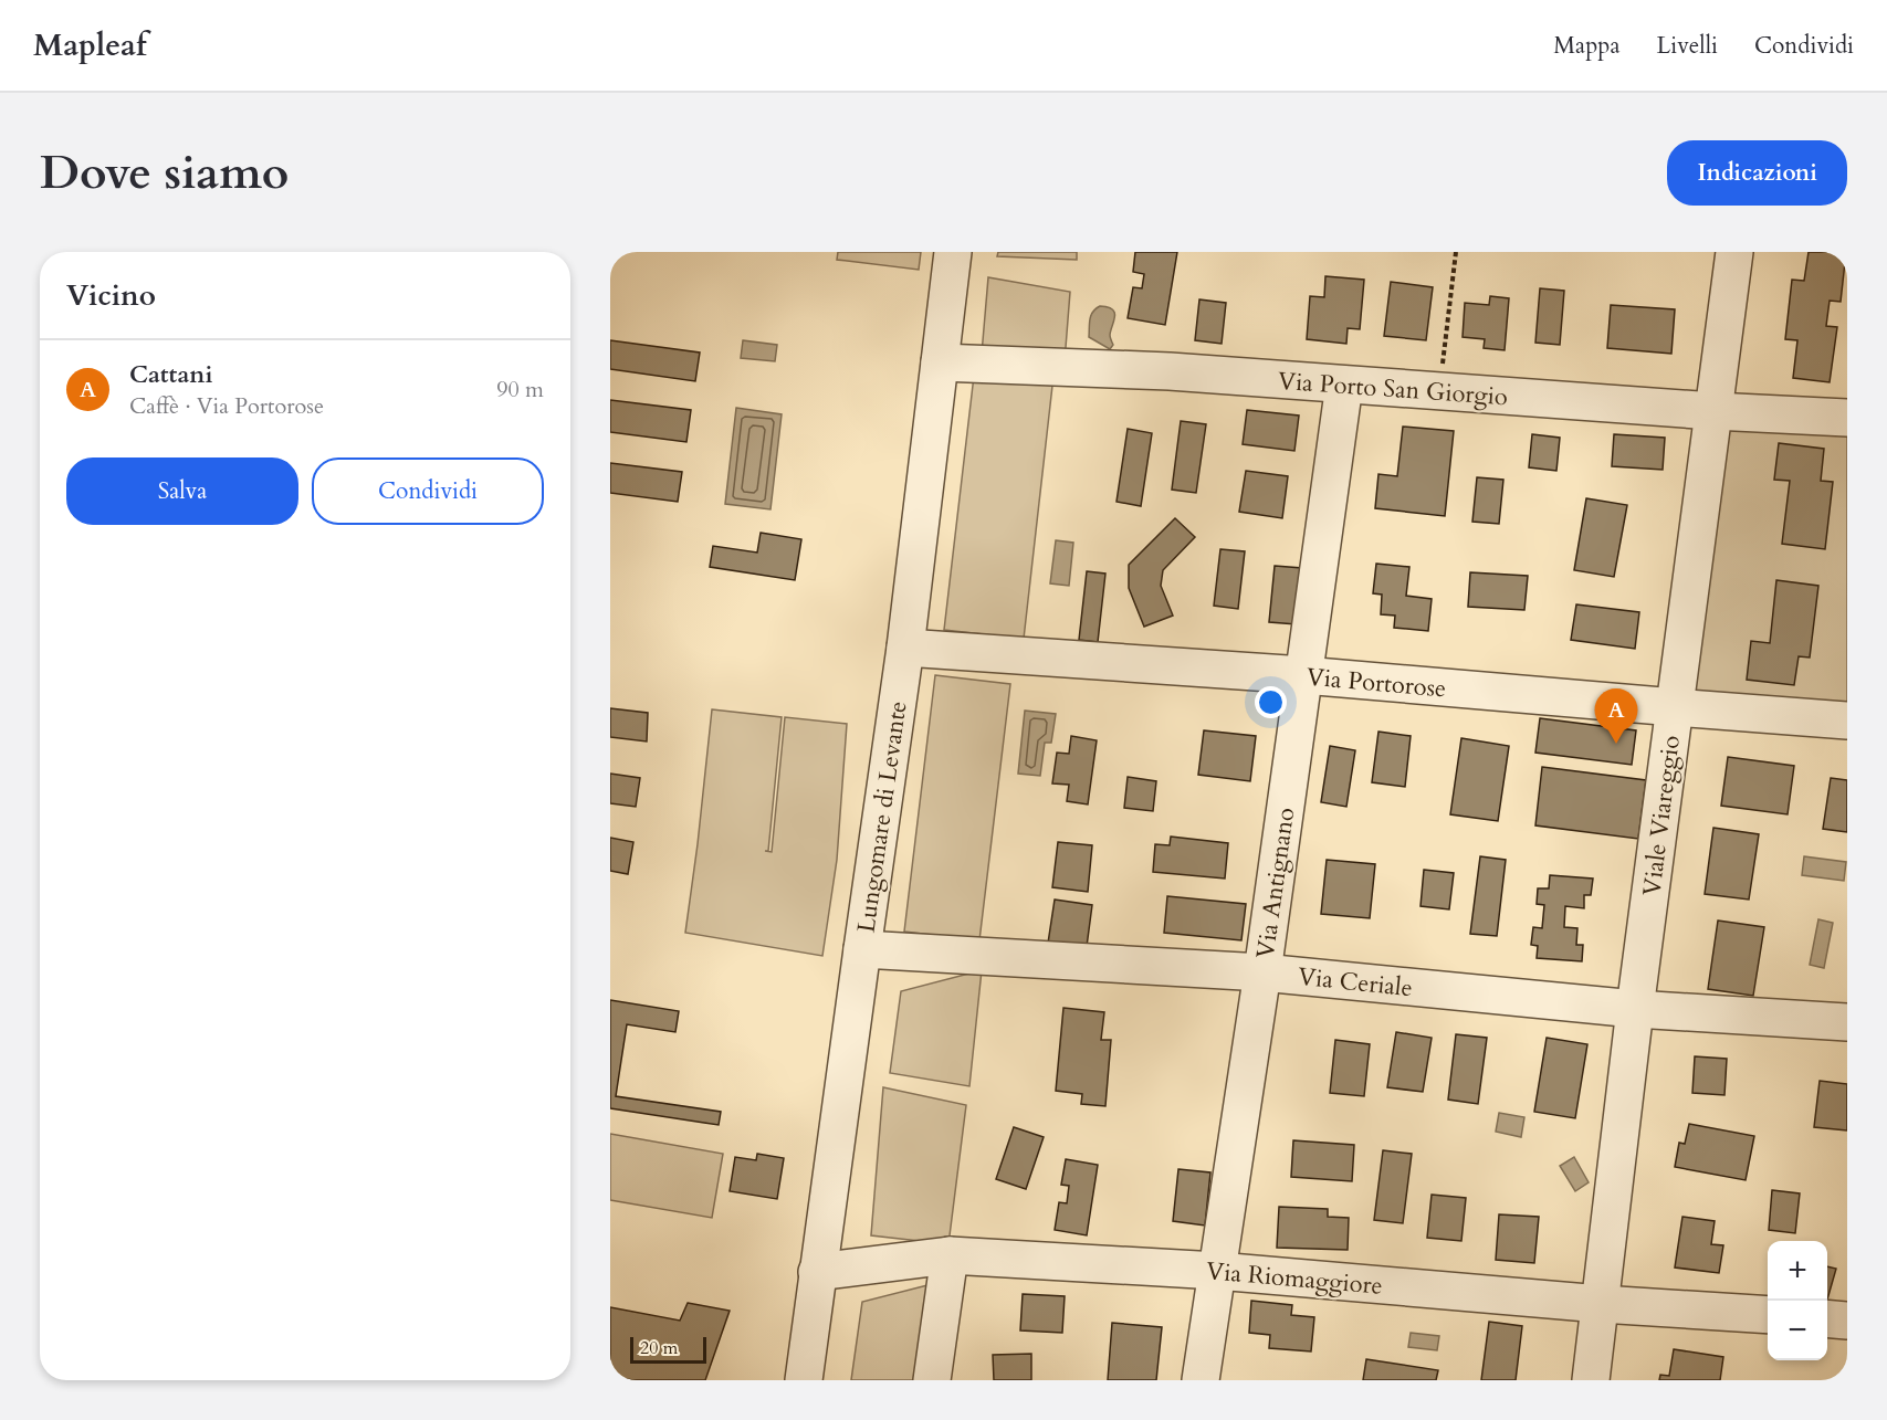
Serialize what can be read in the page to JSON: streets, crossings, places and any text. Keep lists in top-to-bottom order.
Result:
{
  "streets": {
    "street": [
      "Via Porto San Giorgio",
      "Via Portorose",
      "Viale Viareggio",
      "Lungomare di Levante",
      "Via Antignano",
      "Via Ceriale",
      "Via Riomaggiore"
    ]
  },
  "crossings": [
    ["Via Porto San Giorgio", "Viale Viareggio"],
    ["Via Porto San Giorgio", "Lungomare di Levante"],
    ["Via Porto San Giorgio", "Via Antignano"],
    ["Via Portorose", "Viale Viareggio"],
    ["Via Portorose", "Lungomare di Levante"],
    ["Via Portorose", "Via Antignano"],
    ["Viale Viareggio", "Via Ceriale"],
    ["Viale Viareggio", "Via Riomaggiore"],
    ["Lungomare di Levante", "Via Ceriale"],
    ["Lungomare di Levante", "Via Riomaggiore"],
    ["Via Antignano", "Via Ceriale"],
    ["Via Antignano", "Via Riomaggiore"]
  ],
  "scale_bar": "20 m",
  "page": {
    "header": "Mapleaf",
    "nav": ["Mappa", "Livelli", "Condividi"],
    "buttons": [
      "Indicazioni",
      ["Salva", "Condividi"]
    ],
    "title": "Dove siamo",
    "heading": "Vicino",
    "list": [
      {
        "mark": "A",
        "name": "Cattani",
        "note": "Caffè · Via Portorose",
        "value": "90 m"
      }
    ],
    "pins": "A",
    "map_buttons": ["+", "−"],
    "scale": "20 m"
  }
}
